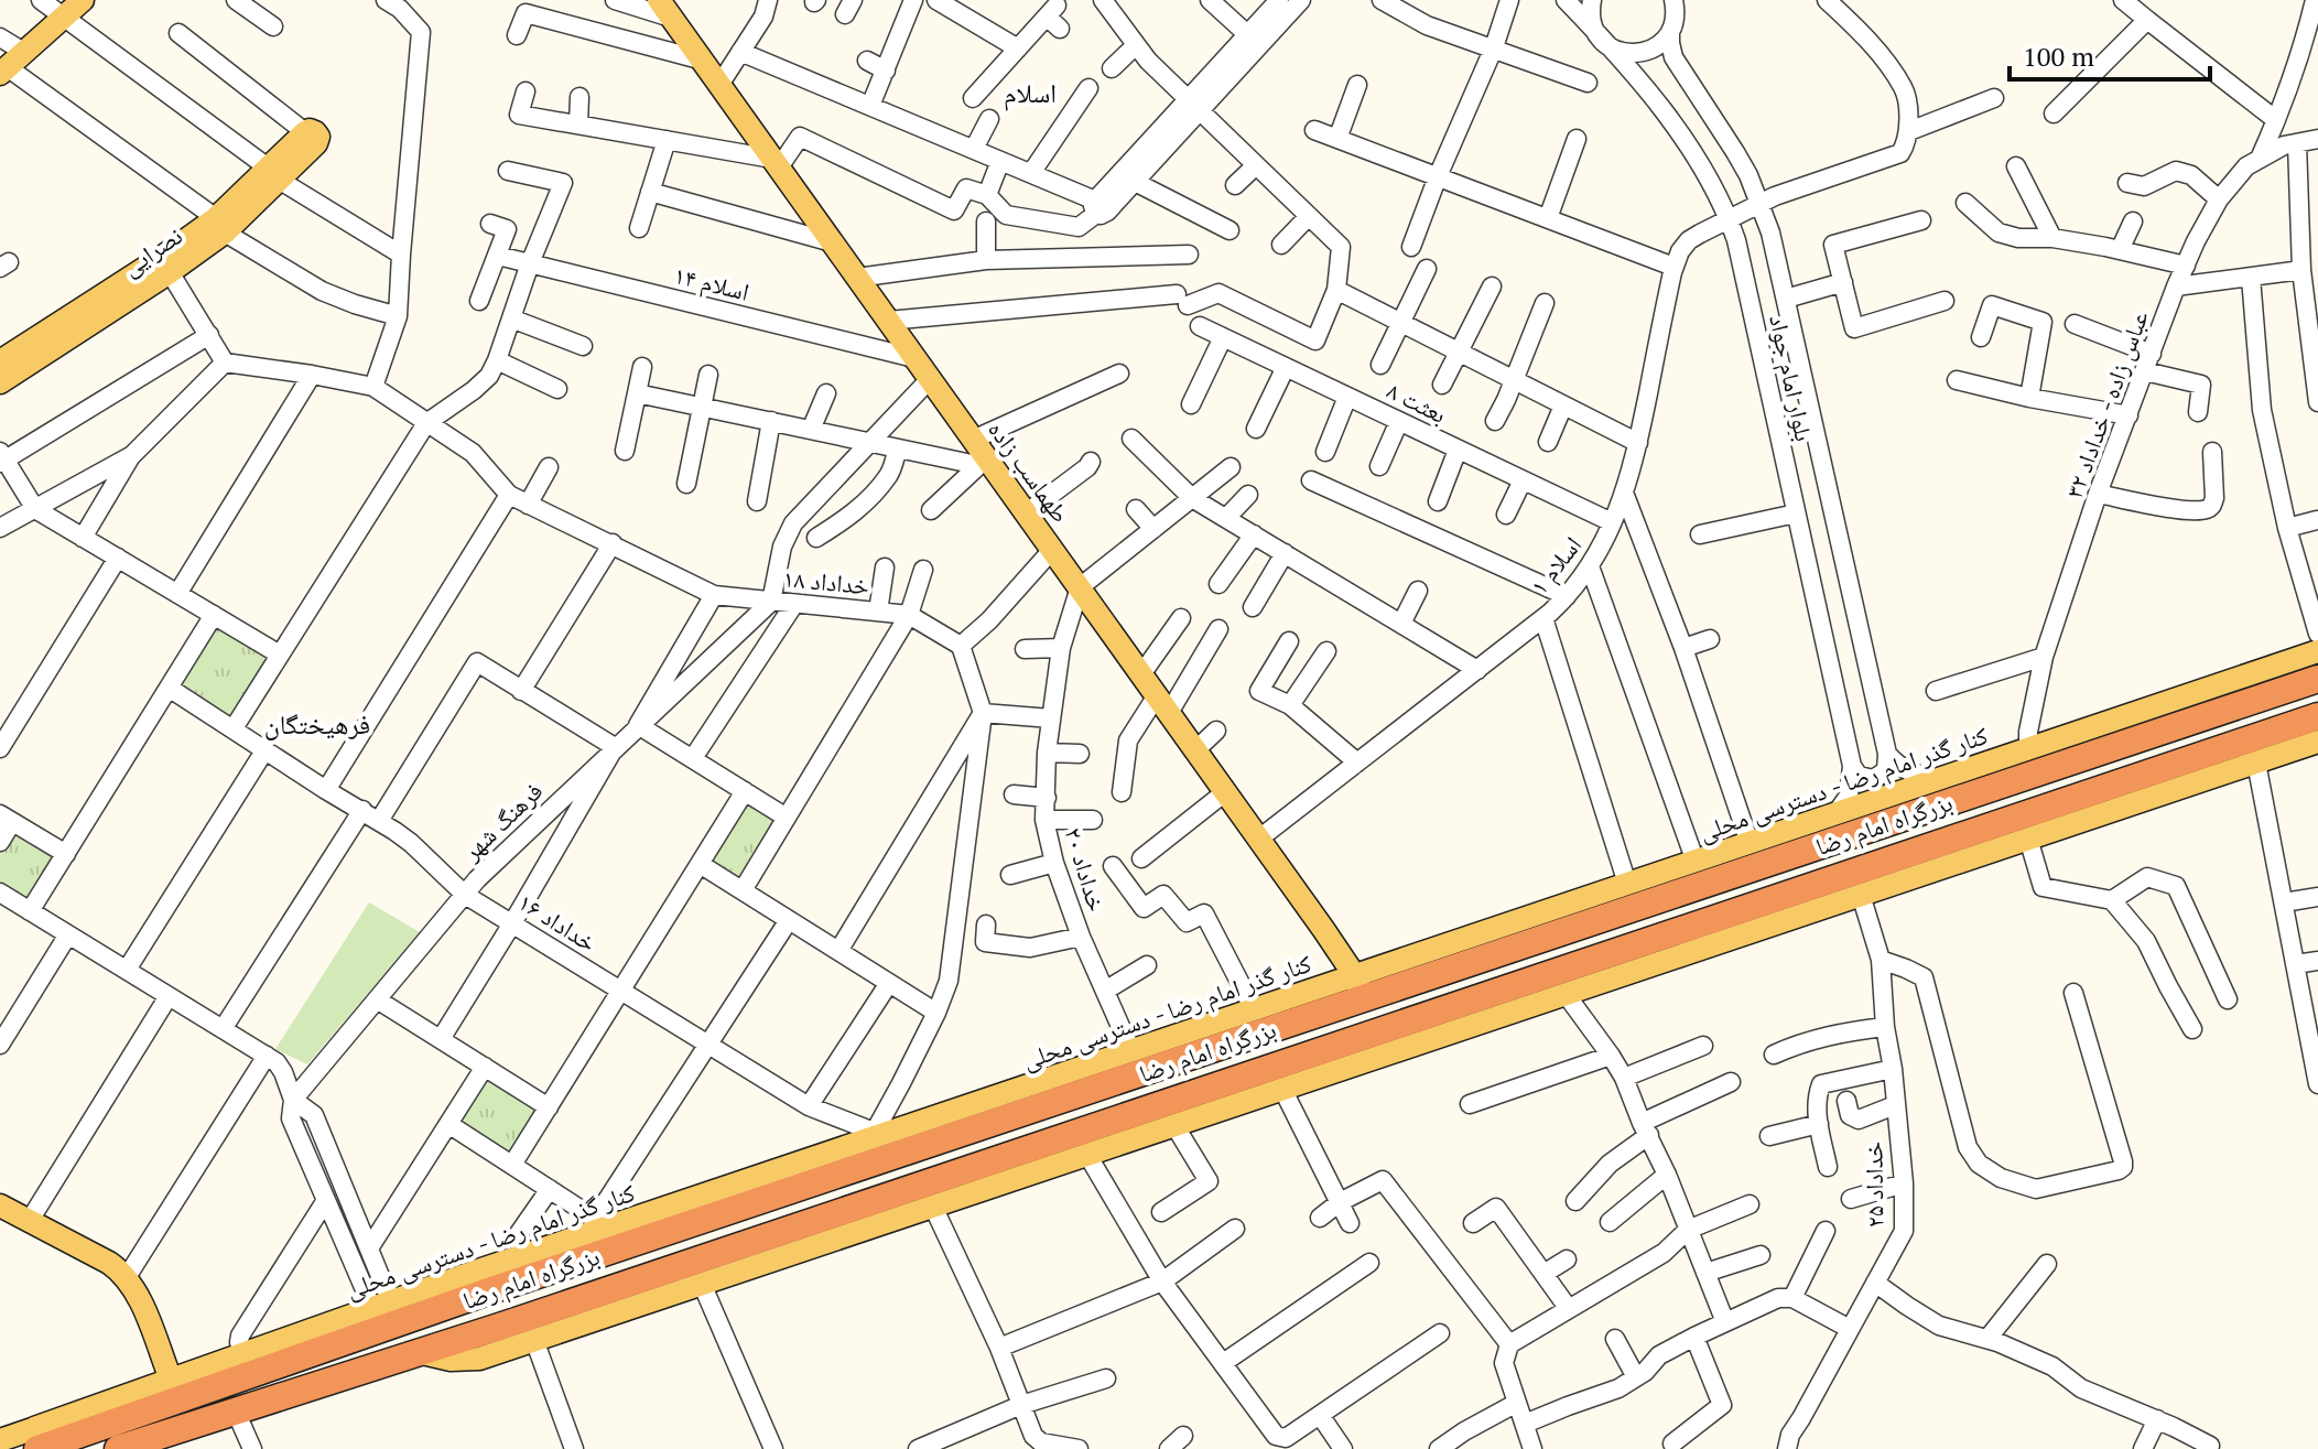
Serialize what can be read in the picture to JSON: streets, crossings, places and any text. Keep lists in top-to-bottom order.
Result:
{
  "streets": {
    "highway": ["بزرگراه امام رضا"],
    "main road": ["نصرایی", "طهماسب زاده", "کنار گذر امام رضا - دسترسی محلی"],
    "street": [
      "اسلام ۱۴",
      "بلوار امام جواد",
      "بعثت ۸",
      "عباس زاده - خداداد ۳۲",
      "اسلام ۱",
      "خداداد ۱۸",
      "فرهنگ شهر",
      "خداداد ۲۰",
      "خداداد ۱۶",
      "خداداد ۲۵"
    ]
  },
  "crossings": [
    ["اسلام ۱۴", "طهماسب زاده"],
    ["بلوار امام جواد", "اسلام ۱"],
    ["بلوار امام جواد", "کنار گذر امام رضا - دسترسی محلی"],
    ["بعثت ۸", "اسلام ۱"],
    ["عباس زاده - خداداد ۳۲", "کنار گذر امام رضا - دسترسی محلی"],
    ["طهماسب زاده", "اسلام ۱"],
    ["طهماسب زاده", "کنار گذر امام رضا - دسترسی محلی"],
    ["طهماسب زاده", "بزرگراه امام رضا"],
    ["طهماسب زاده", "خداداد ۲۰"],
    ["خداداد ۱۸", "فرهنگ شهر"],
    ["کنار گذر امام رضا - دسترسی محلی", "بزرگراه امام رضا"],
    ["کنار گذر امام رضا - دسترسی محلی", "خداداد ۲۰"],
    ["کنار گذر امام رضا - دسترسی محلی", "خداداد ۱۶"],
    ["فرهنگ شهر", "خداداد ۱۶"],
    ["بزرگراه امام رضا", "خداداد ۲۵"]
  ],
  "districts": ["اسلام", "فرهیختگان"],
  "scale_bar": "100 m"
}
